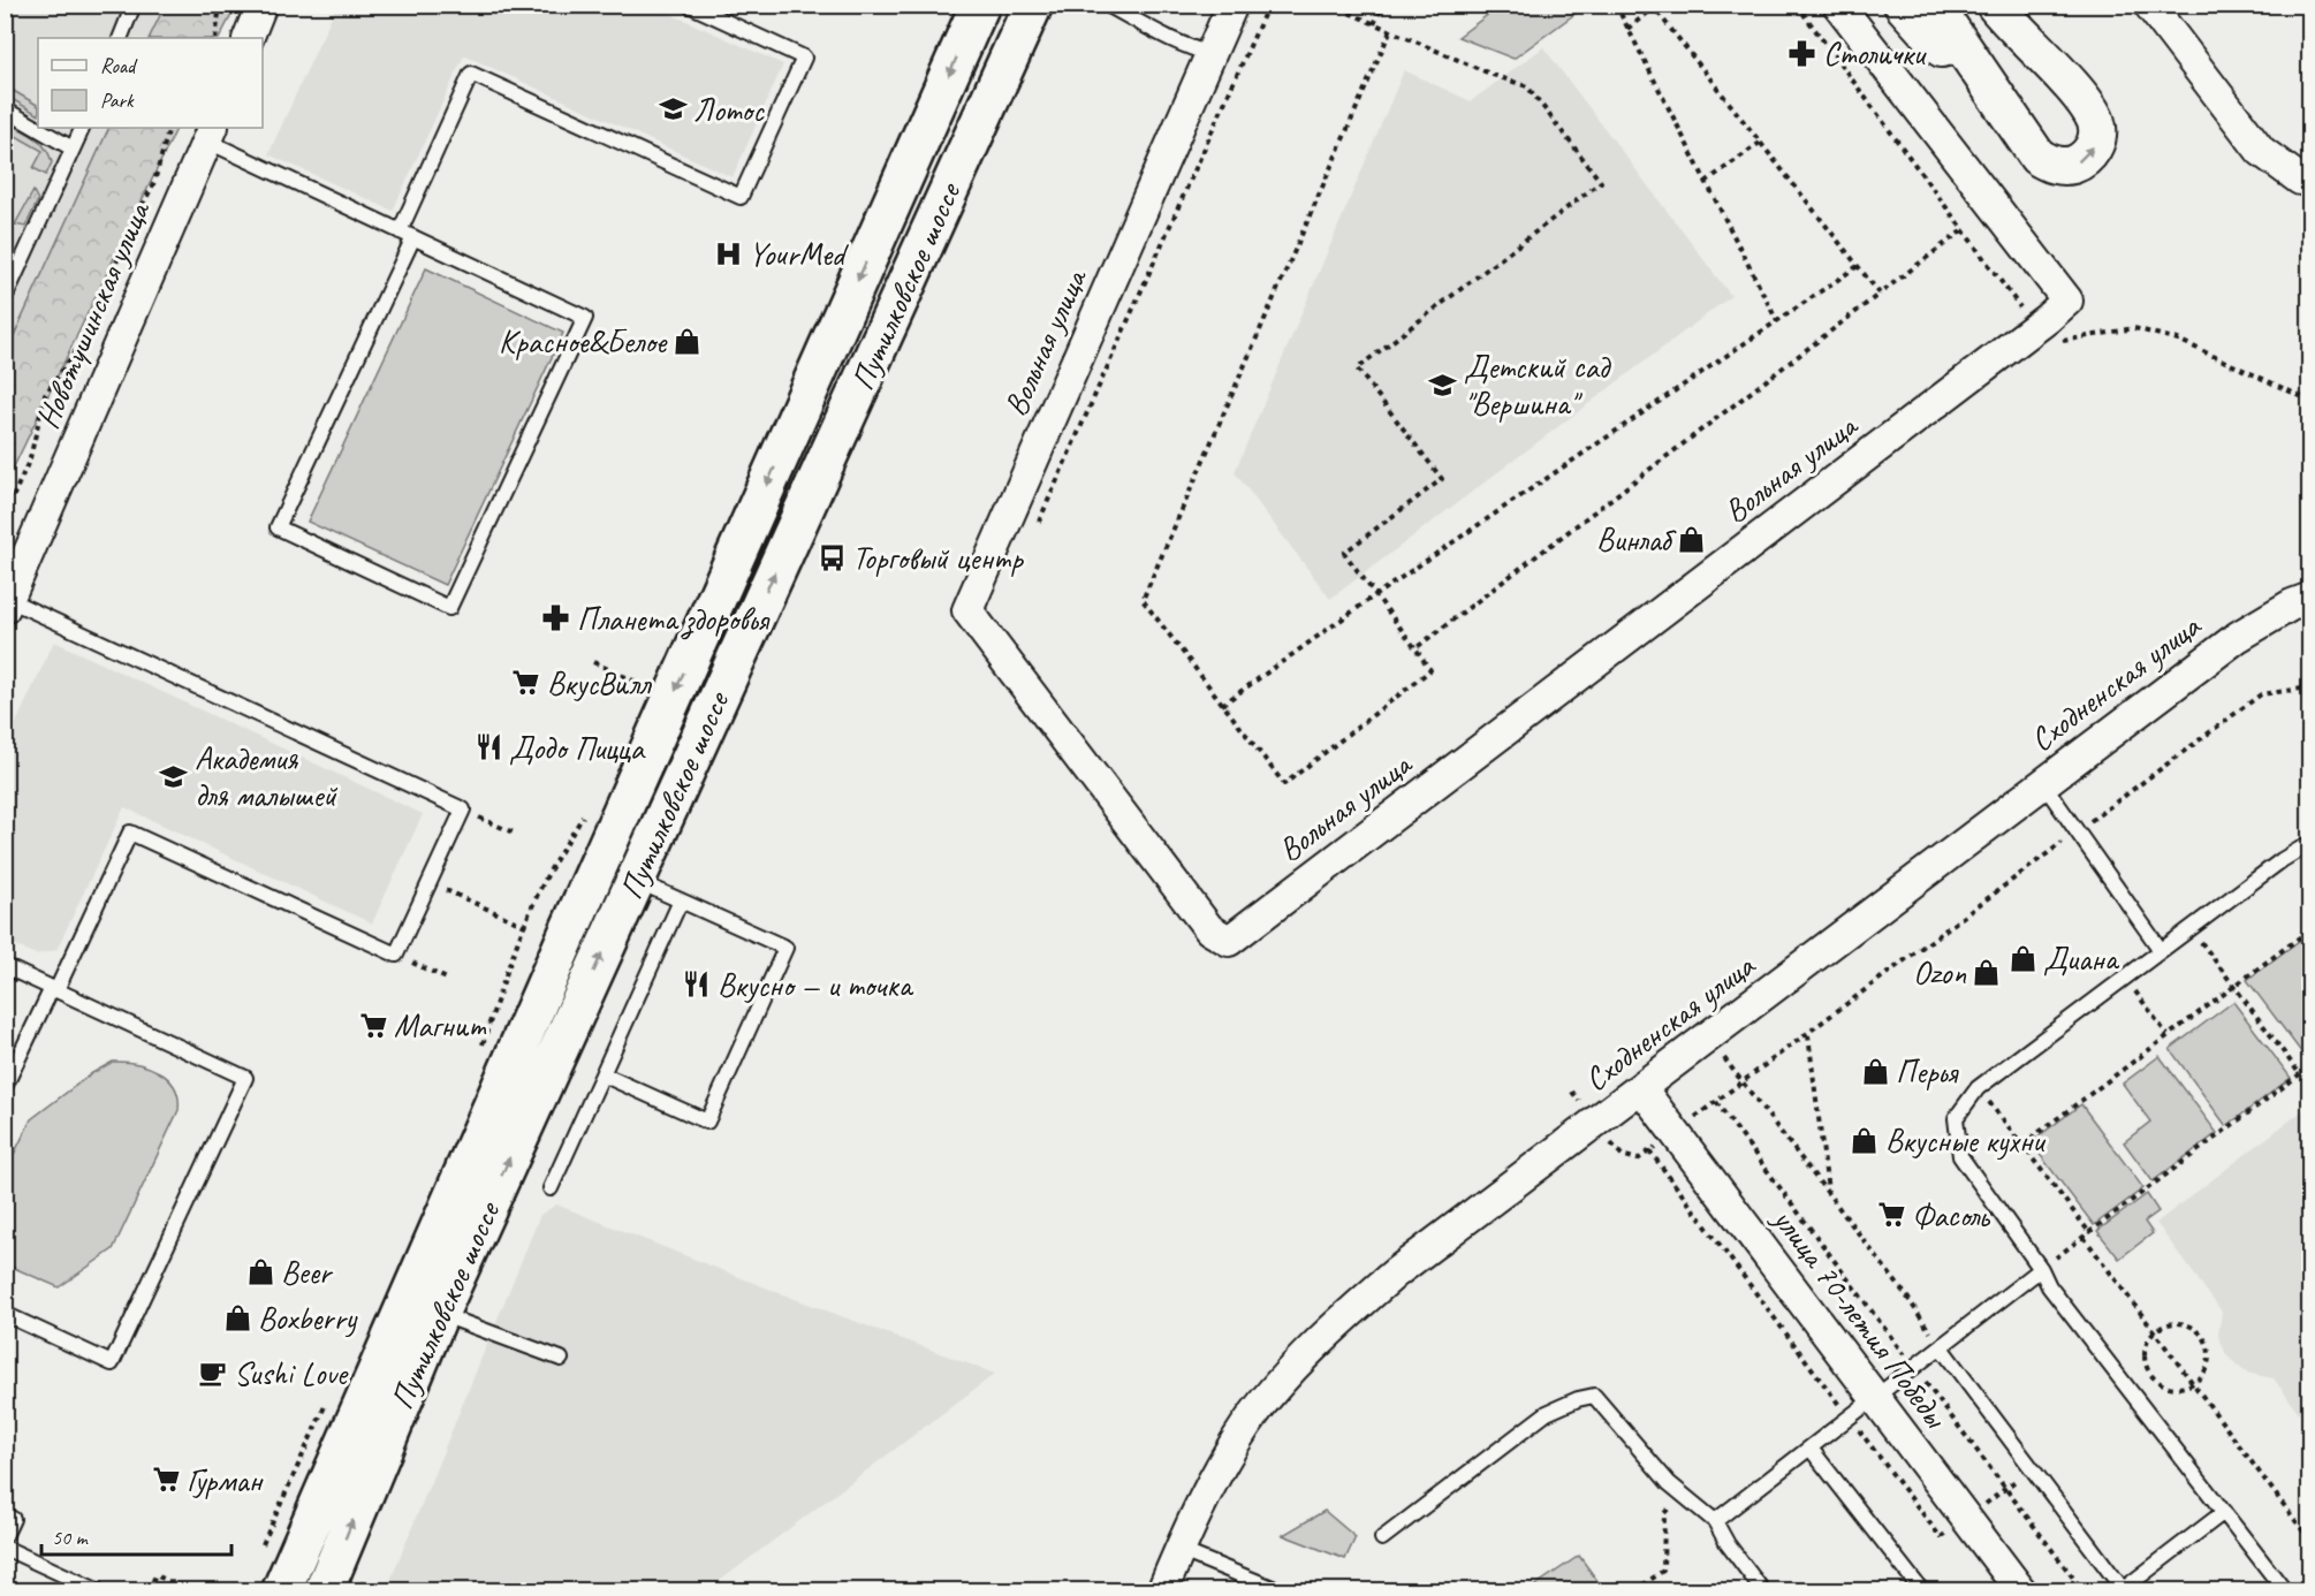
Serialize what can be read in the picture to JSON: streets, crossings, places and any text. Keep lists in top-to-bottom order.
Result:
{
  "streets": {
    "main road": ["Путилковское шоссе"],
    "street": [
      "Новотушинская улица",
      "Вольная улица",
      "Сходненская улица",
      "улица 70-летия Победы"
    ]
  },
  "crossings": [
    ["Сходненская улица", "улица 70-летия Победы"]
  ],
  "places": {
    "pharmacy": ["Столички", "Планета здоровья"],
    "school or university": ["Лотос", "Детский сад \"Вершина\"", "Академия для малышей"],
    "hospital": ["YourMed"],
    "shop": [
      "Красное&Белое",
      "Винлаб",
      "Диана",
      "Ozon",
      "Перья",
      "Вкусные кухни",
      "Beer",
      "Boxberry"
    ],
    "bus stop": ["Торговый центр"],
    "supermarket": [
      "ВкусВилл",
      "Магнит",
      "Фасоль",
      "Гурман"
    ],
    "restaurant": ["Додо Пицца", "Вкусно — и точка"],
    "cafe": ["Sushi Love"]
  },
  "legend": ["Road", "Park"],
  "scale_bar": "50 m"
}
